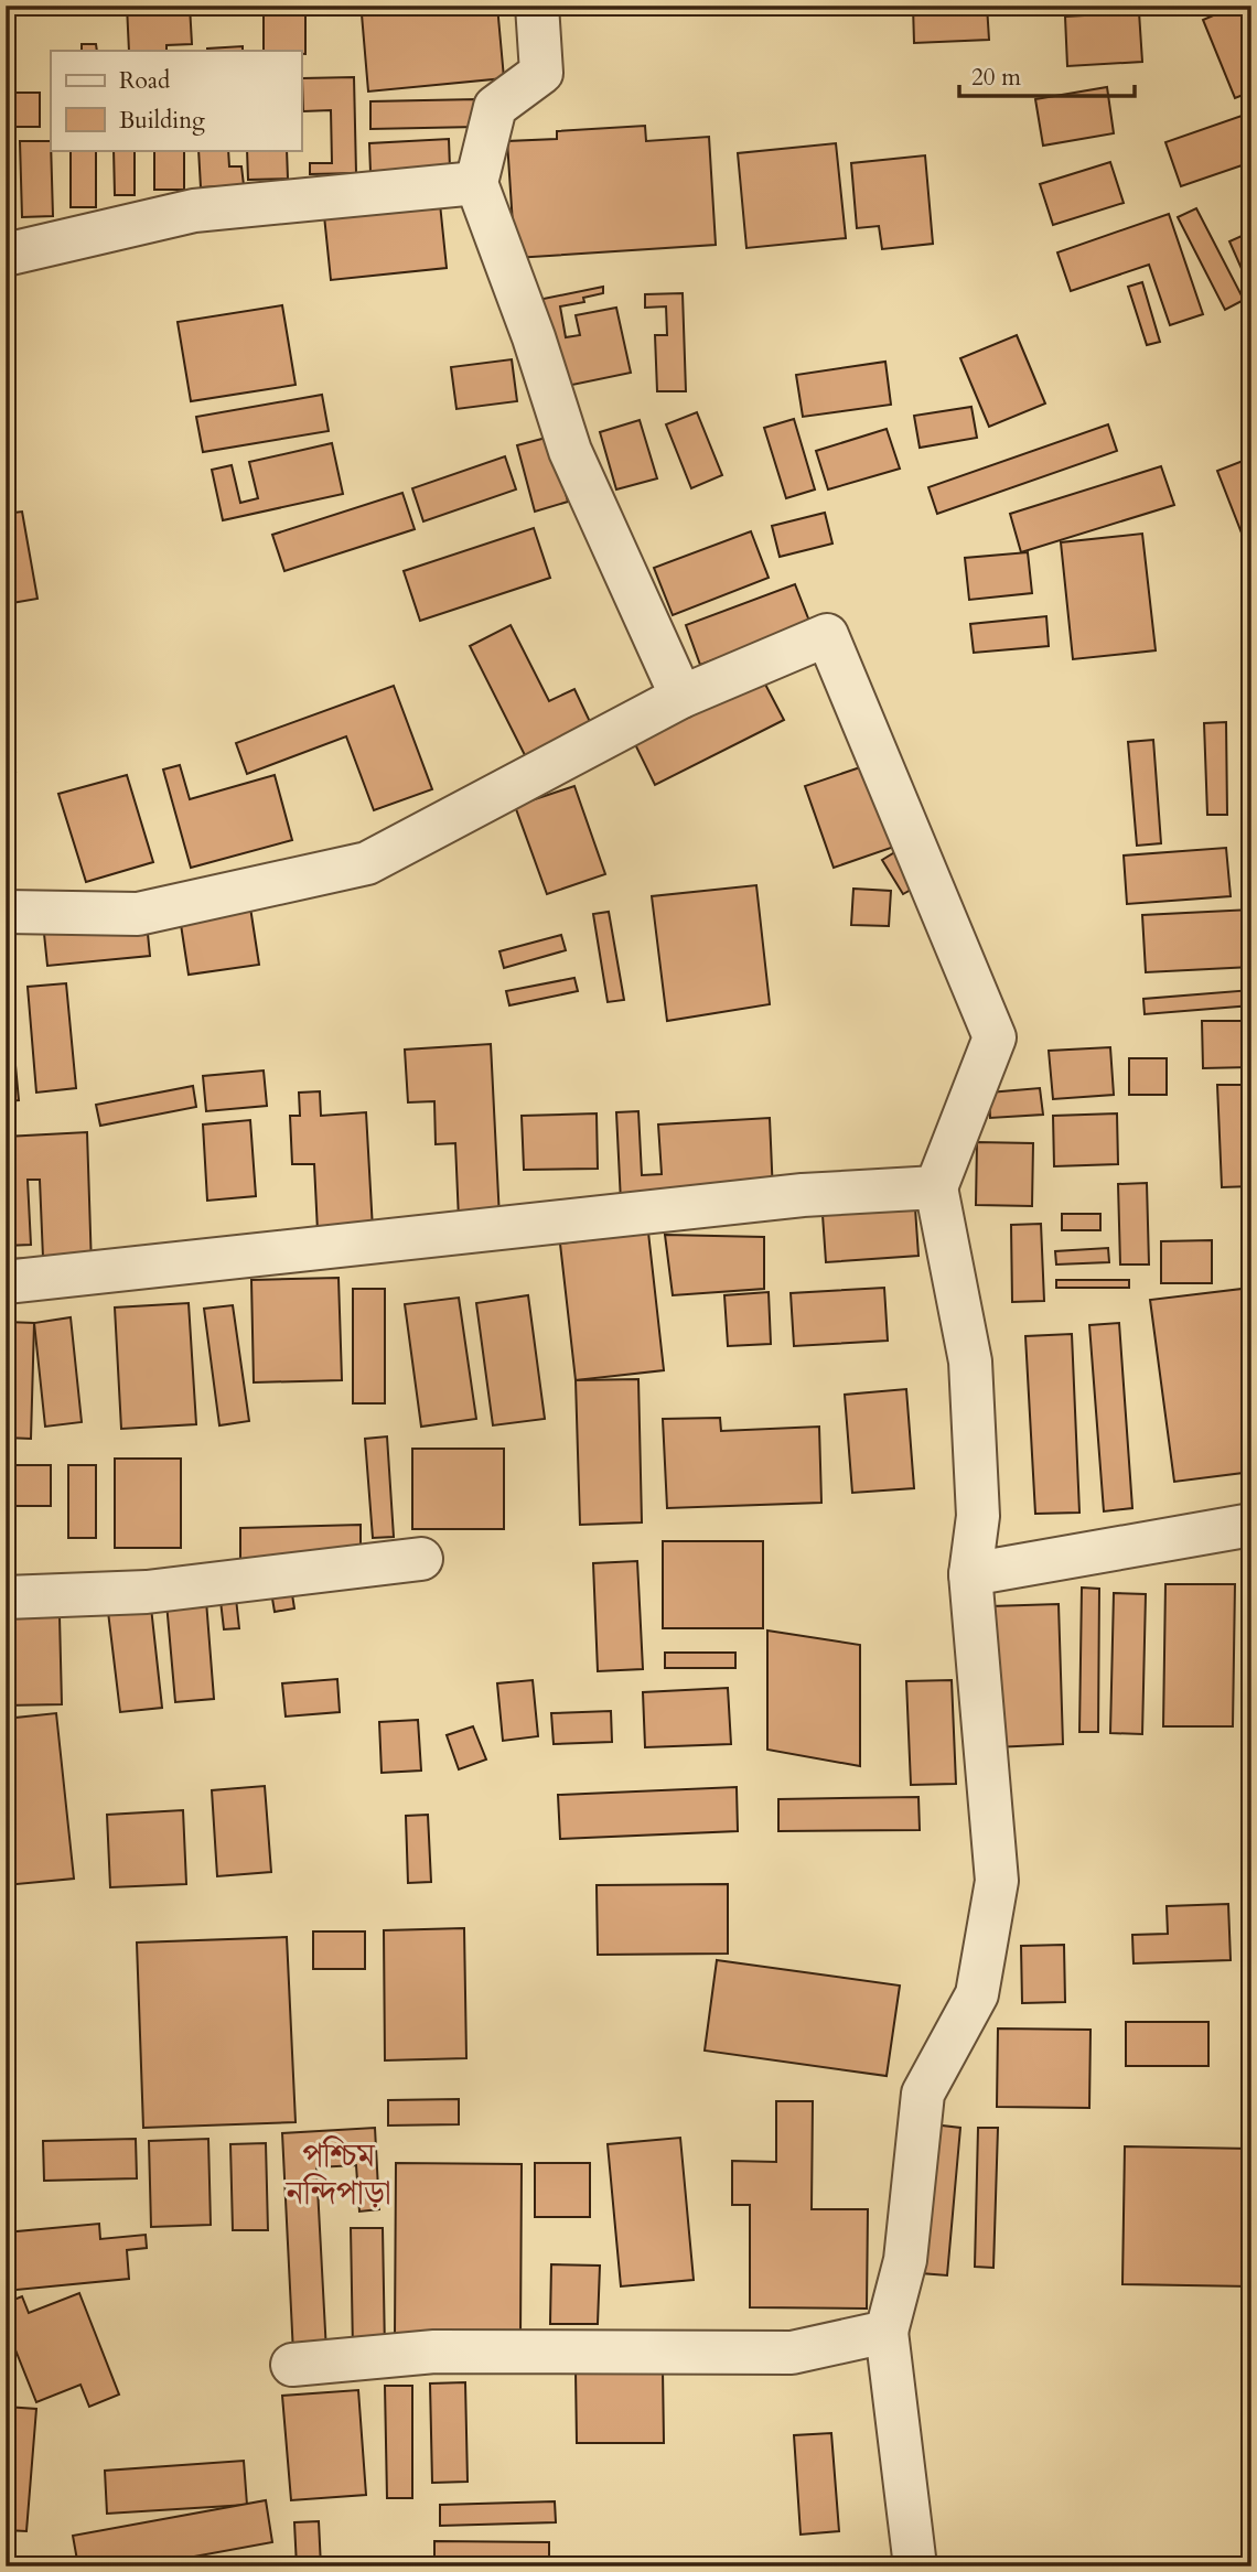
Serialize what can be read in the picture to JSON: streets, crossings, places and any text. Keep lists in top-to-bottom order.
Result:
{
  "districts": ["পশ্চিম নন্দিপাড়া"],
  "legend": ["Road", "Building"],
  "scale_bar": "20 m"
}
